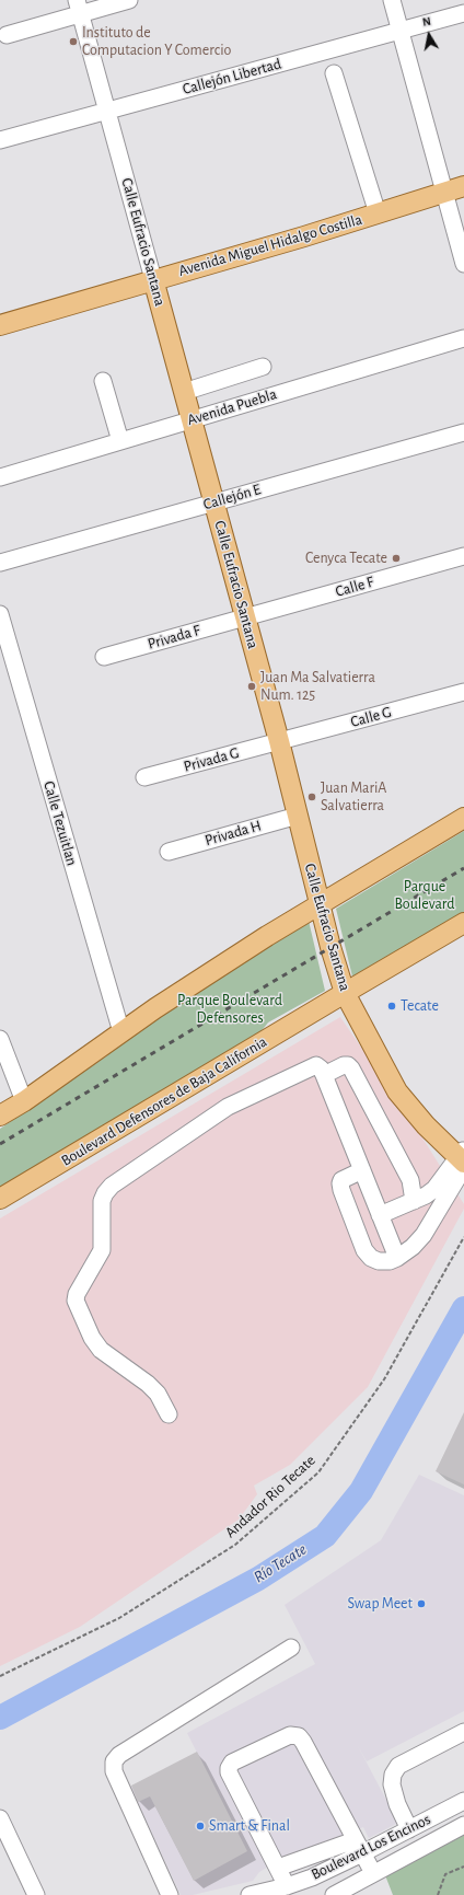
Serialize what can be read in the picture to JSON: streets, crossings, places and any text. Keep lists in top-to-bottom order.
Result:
{
  "streets": {
    "main road": ["Calle Eufracio Santana", "Avenida Miguel Hidalgo Costilla", "Boulevard Defensores de Baja California"],
    "street": [
      "Callejón Libertad",
      "Avenida Puebla",
      "Callejón E",
      "Calle F",
      "Privada F",
      "Calle G",
      "Privada G",
      "Calle Tezuitlan",
      "Privada H",
      "Boulevard Los Encinos"
    ],
    "path": ["Andador Rio Tecate"]
  },
  "crossings": [
    ["Callejón Libertad", "Calle Eufracio Santana"],
    ["Calle Eufracio Santana", "Avenida Miguel Hidalgo Costilla"],
    ["Calle Eufracio Santana", "Avenida Puebla"],
    ["Calle Eufracio Santana", "Callejón E"],
    ["Calle Eufracio Santana", "Calle F"],
    ["Calle Eufracio Santana", "Privada F"],
    ["Calle Eufracio Santana", "Calle G"],
    ["Calle Eufracio Santana", "Privada G"],
    ["Calle Eufracio Santana", "Privada H"],
    ["Calle Eufracio Santana", "Boulevard Defensores de Baja California"],
    ["Calle F", "Privada F"],
    ["Calle G", "Privada G"]
  ],
  "water": ["Río Tecate"],
  "parks": ["Parque Boulevard", "Parque Boulevard Defensores"],
  "places": [
    "Instituto de Computacion Y Comercio",
    "Cenyca Tecate",
    "Juan Ma Salvatierra Num. 125",
    "Juan MariA Salvatierra",
    "Tecate",
    "Swap Meet",
    "Smart & Final"
  ],
  "north": "top"
}
